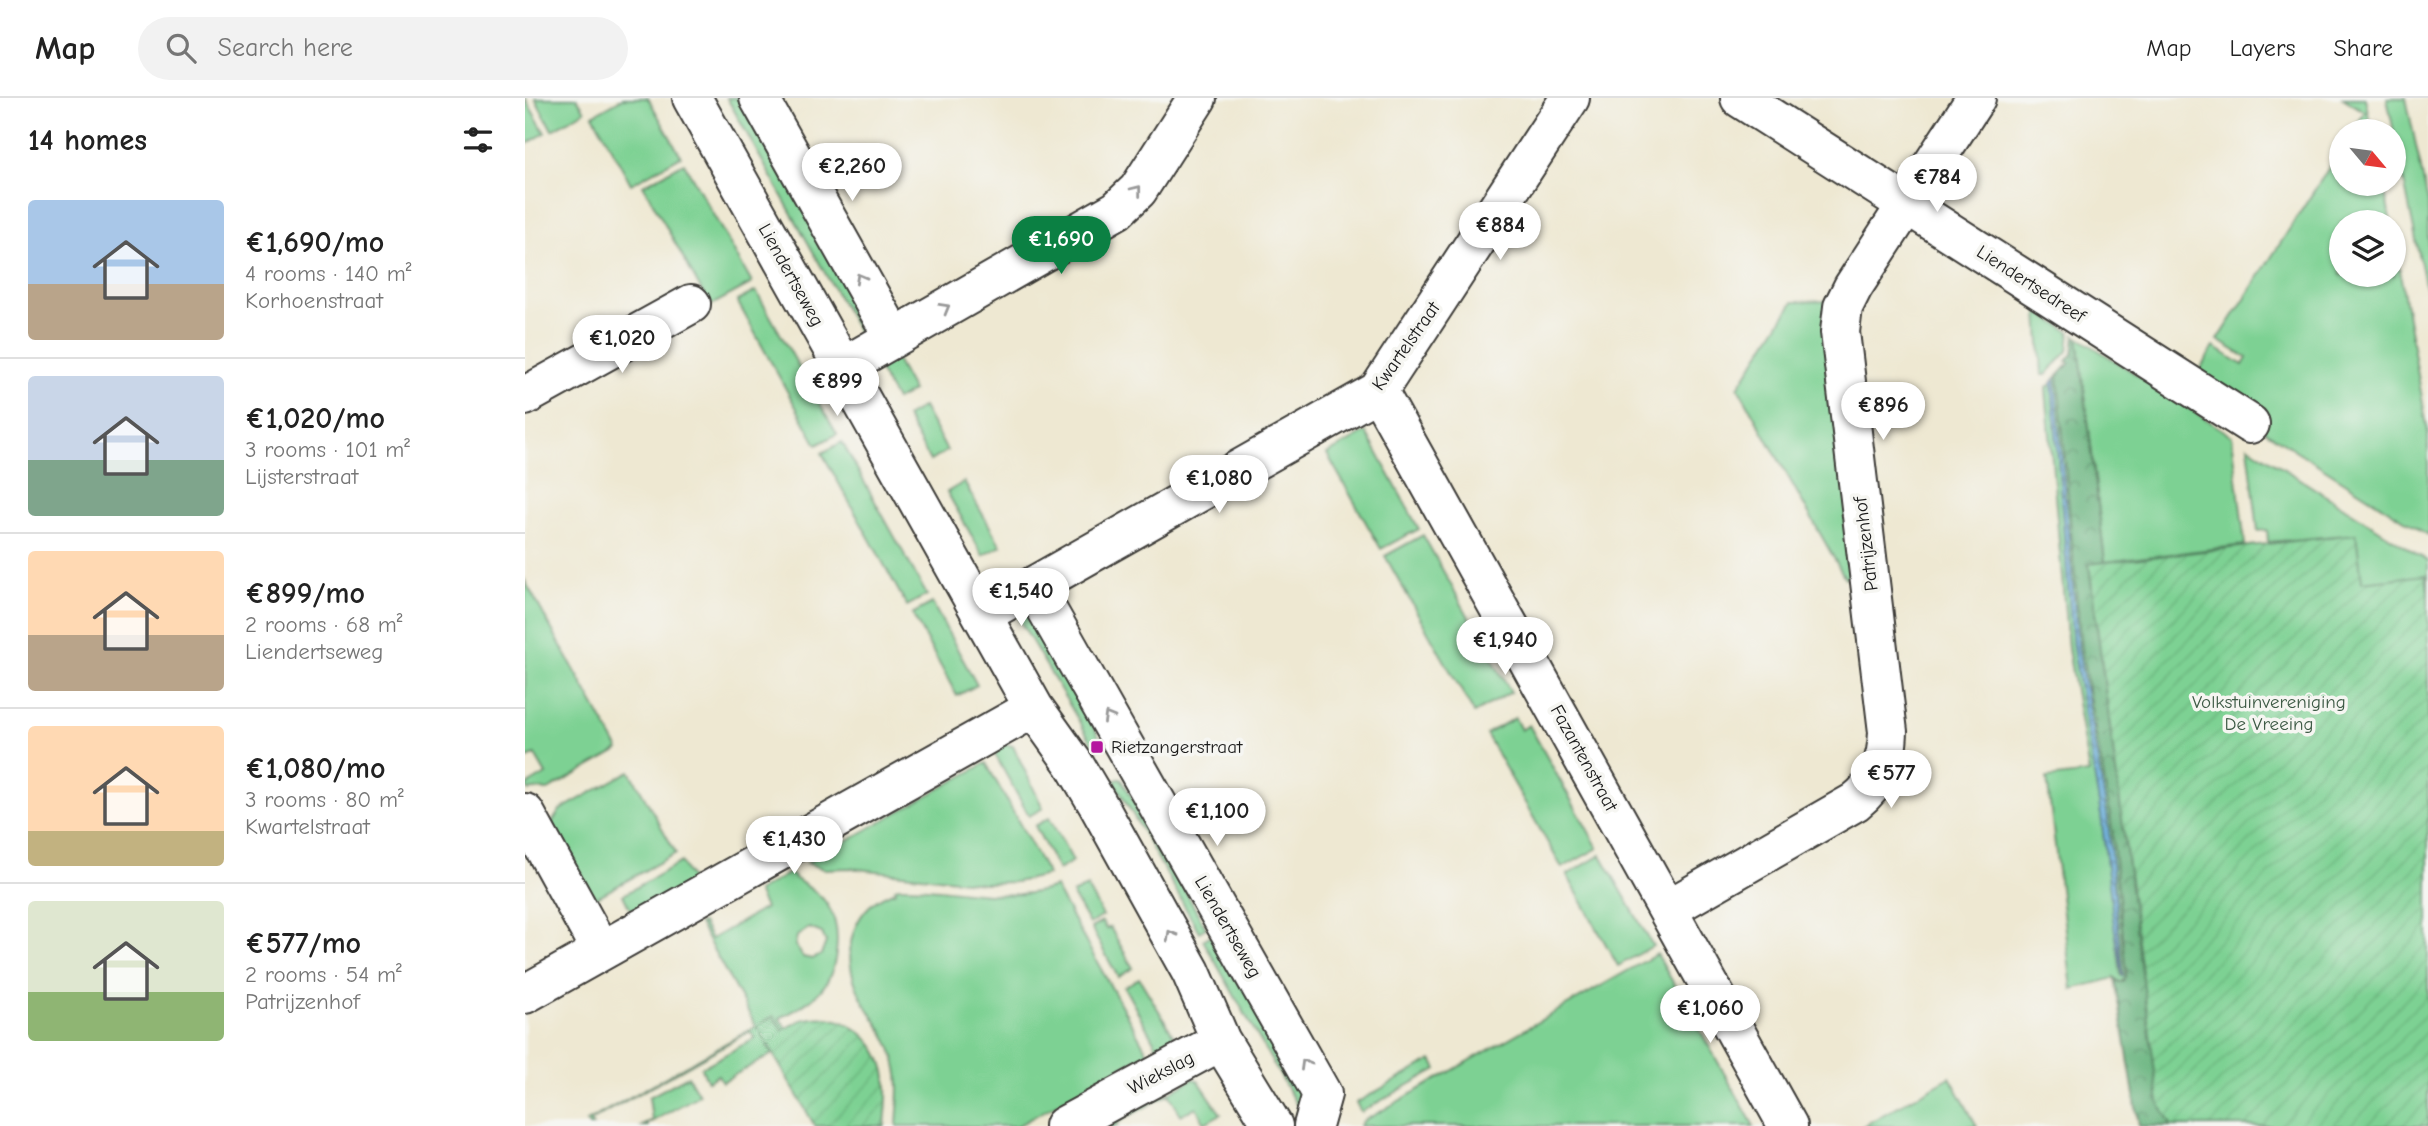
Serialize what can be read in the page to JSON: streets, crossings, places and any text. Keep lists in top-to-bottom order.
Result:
{
  "streets": {
    "street": [
      "Liendertseweg",
      "Liendertsedreef",
      "Kwartelstraat",
      "Patrijzenhof",
      "Fazantenstraat",
      "Wiekslag"
    ]
  },
  "crossings": [
    ["Liendertseweg", "Kwartelstraat"],
    ["Liendertseweg", "Wiekslag"],
    ["Liendertsedreef", "Patrijzenhof"],
    ["Kwartelstraat", "Fazantenstraat"],
    ["Patrijzenhof", "Fazantenstraat"]
  ],
  "parks": ["Volkstuinvereniging De Vreeing"],
  "places": {
    "transit": ["Rietzangerstraat"]
  },
  "north": "bottom right",
  "page": {
    "header": "Map",
    "search": "Search here",
    "nav": ["Map", "Layers", "Share"],
    "heading": "14 homes",
    "price": [
      "€2,260",
      "€784",
      "€884",
      "€1,690",
      "€1,020",
      "€899",
      "€896",
      "€1,080",
      "€1,540",
      "€1,940",
      "€577",
      "€1,100",
      "€1,430",
      "€1,060"
    ],
    "list": [
      {
        "name": "€1,690/mo",
        "note": "4 rooms · 140 m² · Korhoenstraat"
      },
      {
        "name": "€1,020/mo",
        "note": "3 rooms · 101 m² · Lijsterstraat"
      },
      {
        "name": "€899/mo",
        "note": "2 rooms · 68 m² · Liendertseweg"
      },
      {
        "name": "€1,080/mo",
        "note": "3 rooms · 80 m² · Kwartelstraat"
      },
      {
        "name": "€577/mo",
        "note": "2 rooms · 54 m² · Patrijzenhof"
      }
    ]
  }
}
